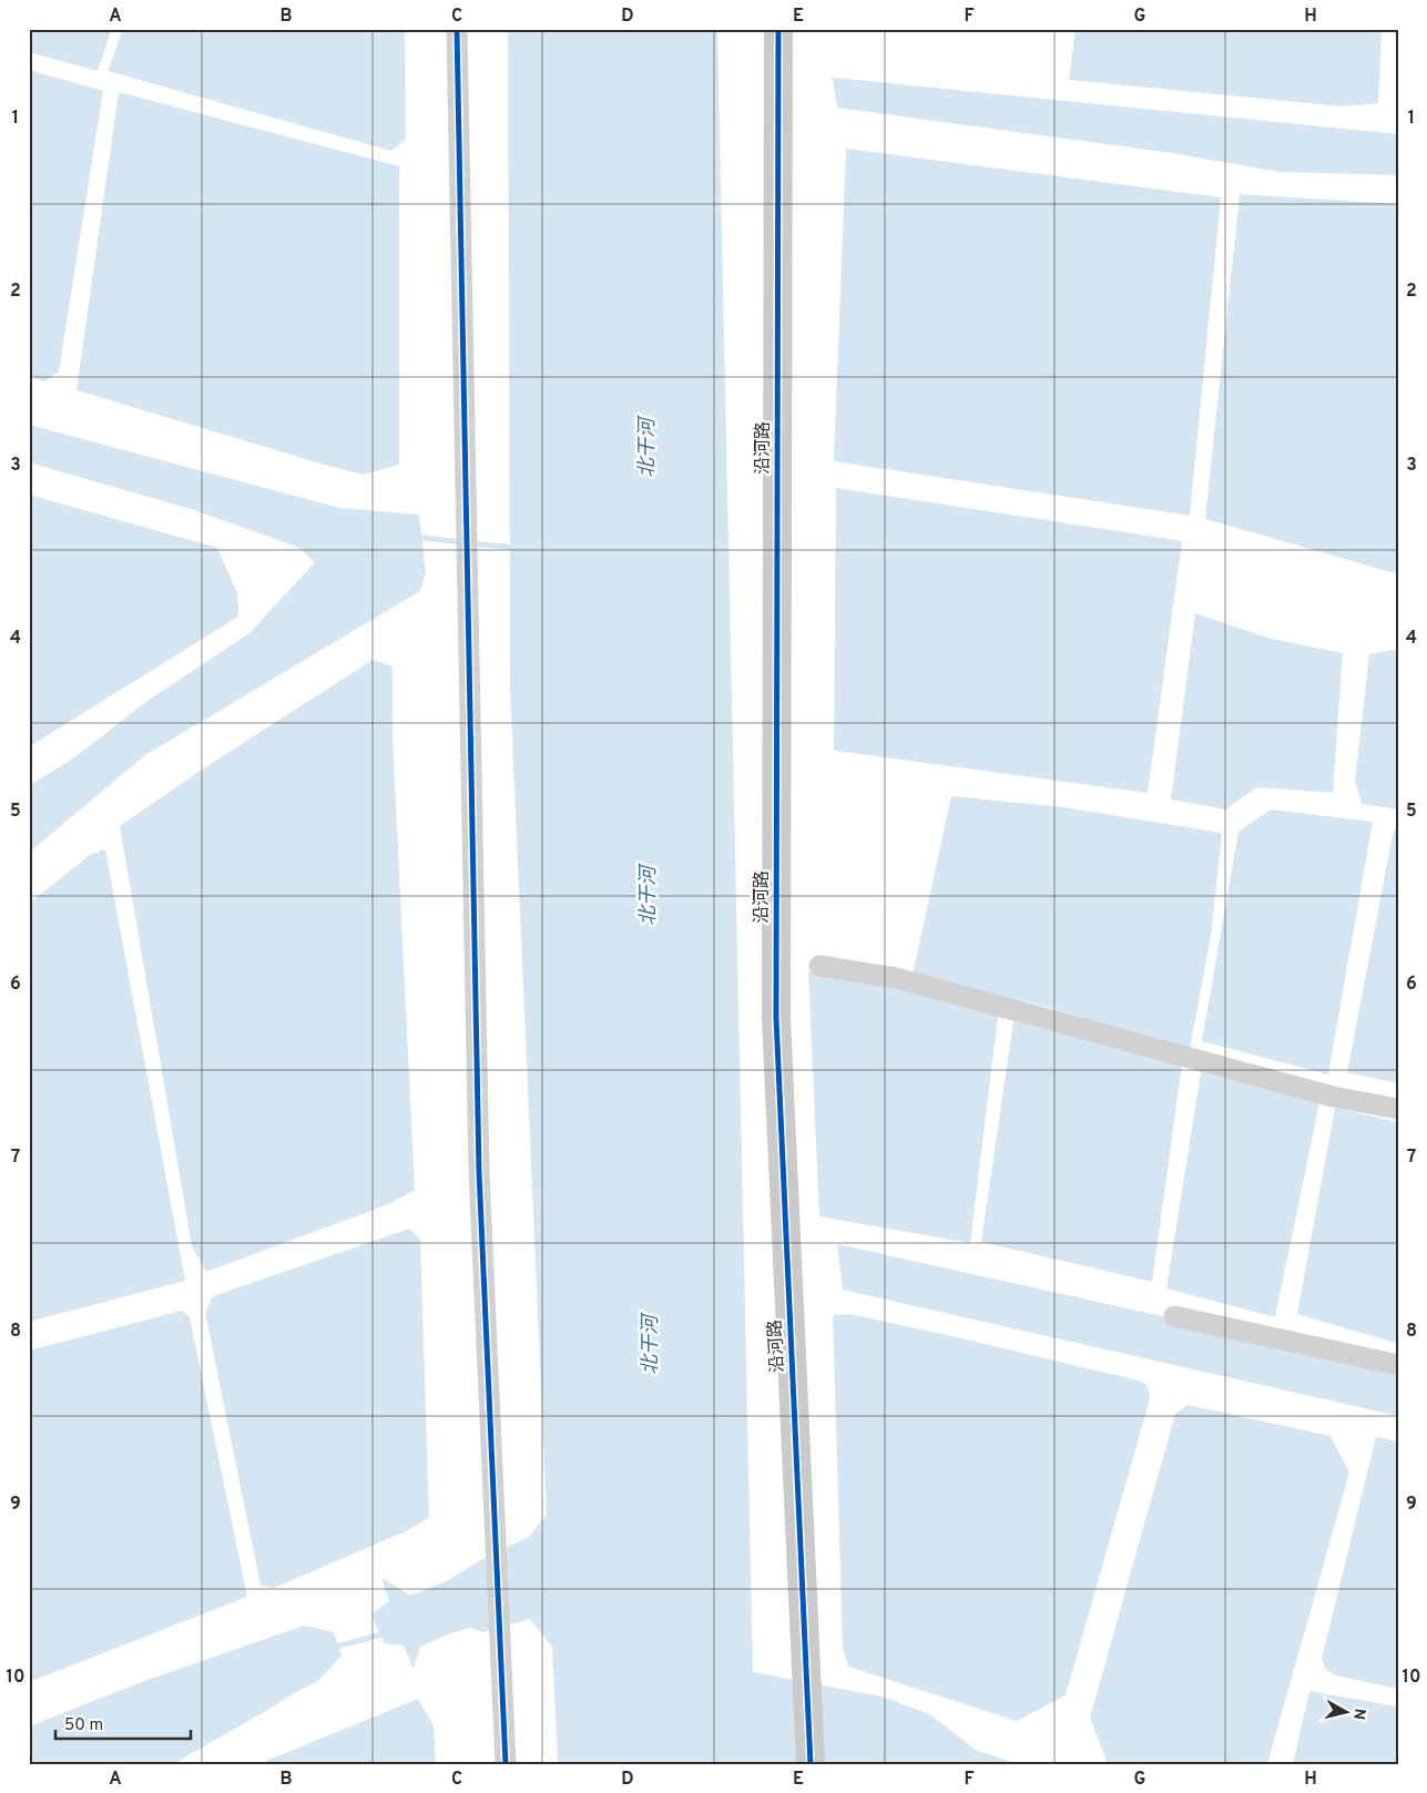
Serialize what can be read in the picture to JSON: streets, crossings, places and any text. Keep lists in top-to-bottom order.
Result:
{
  "streets": {
    "street": ["沿河路"]
  },
  "water": ["北干河"],
  "scale_bar": "50 m",
  "north": "right",
  "grid": {
    "columns": [
      "A",
      "B",
      "C",
      "D",
      "E",
      "F",
      "G",
      "H"
    ],
    "rows": [
      "1",
      "2",
      "3",
      "4",
      "5",
      "6",
      "7",
      "8",
      "9",
      "10"
    ]
  }
}
